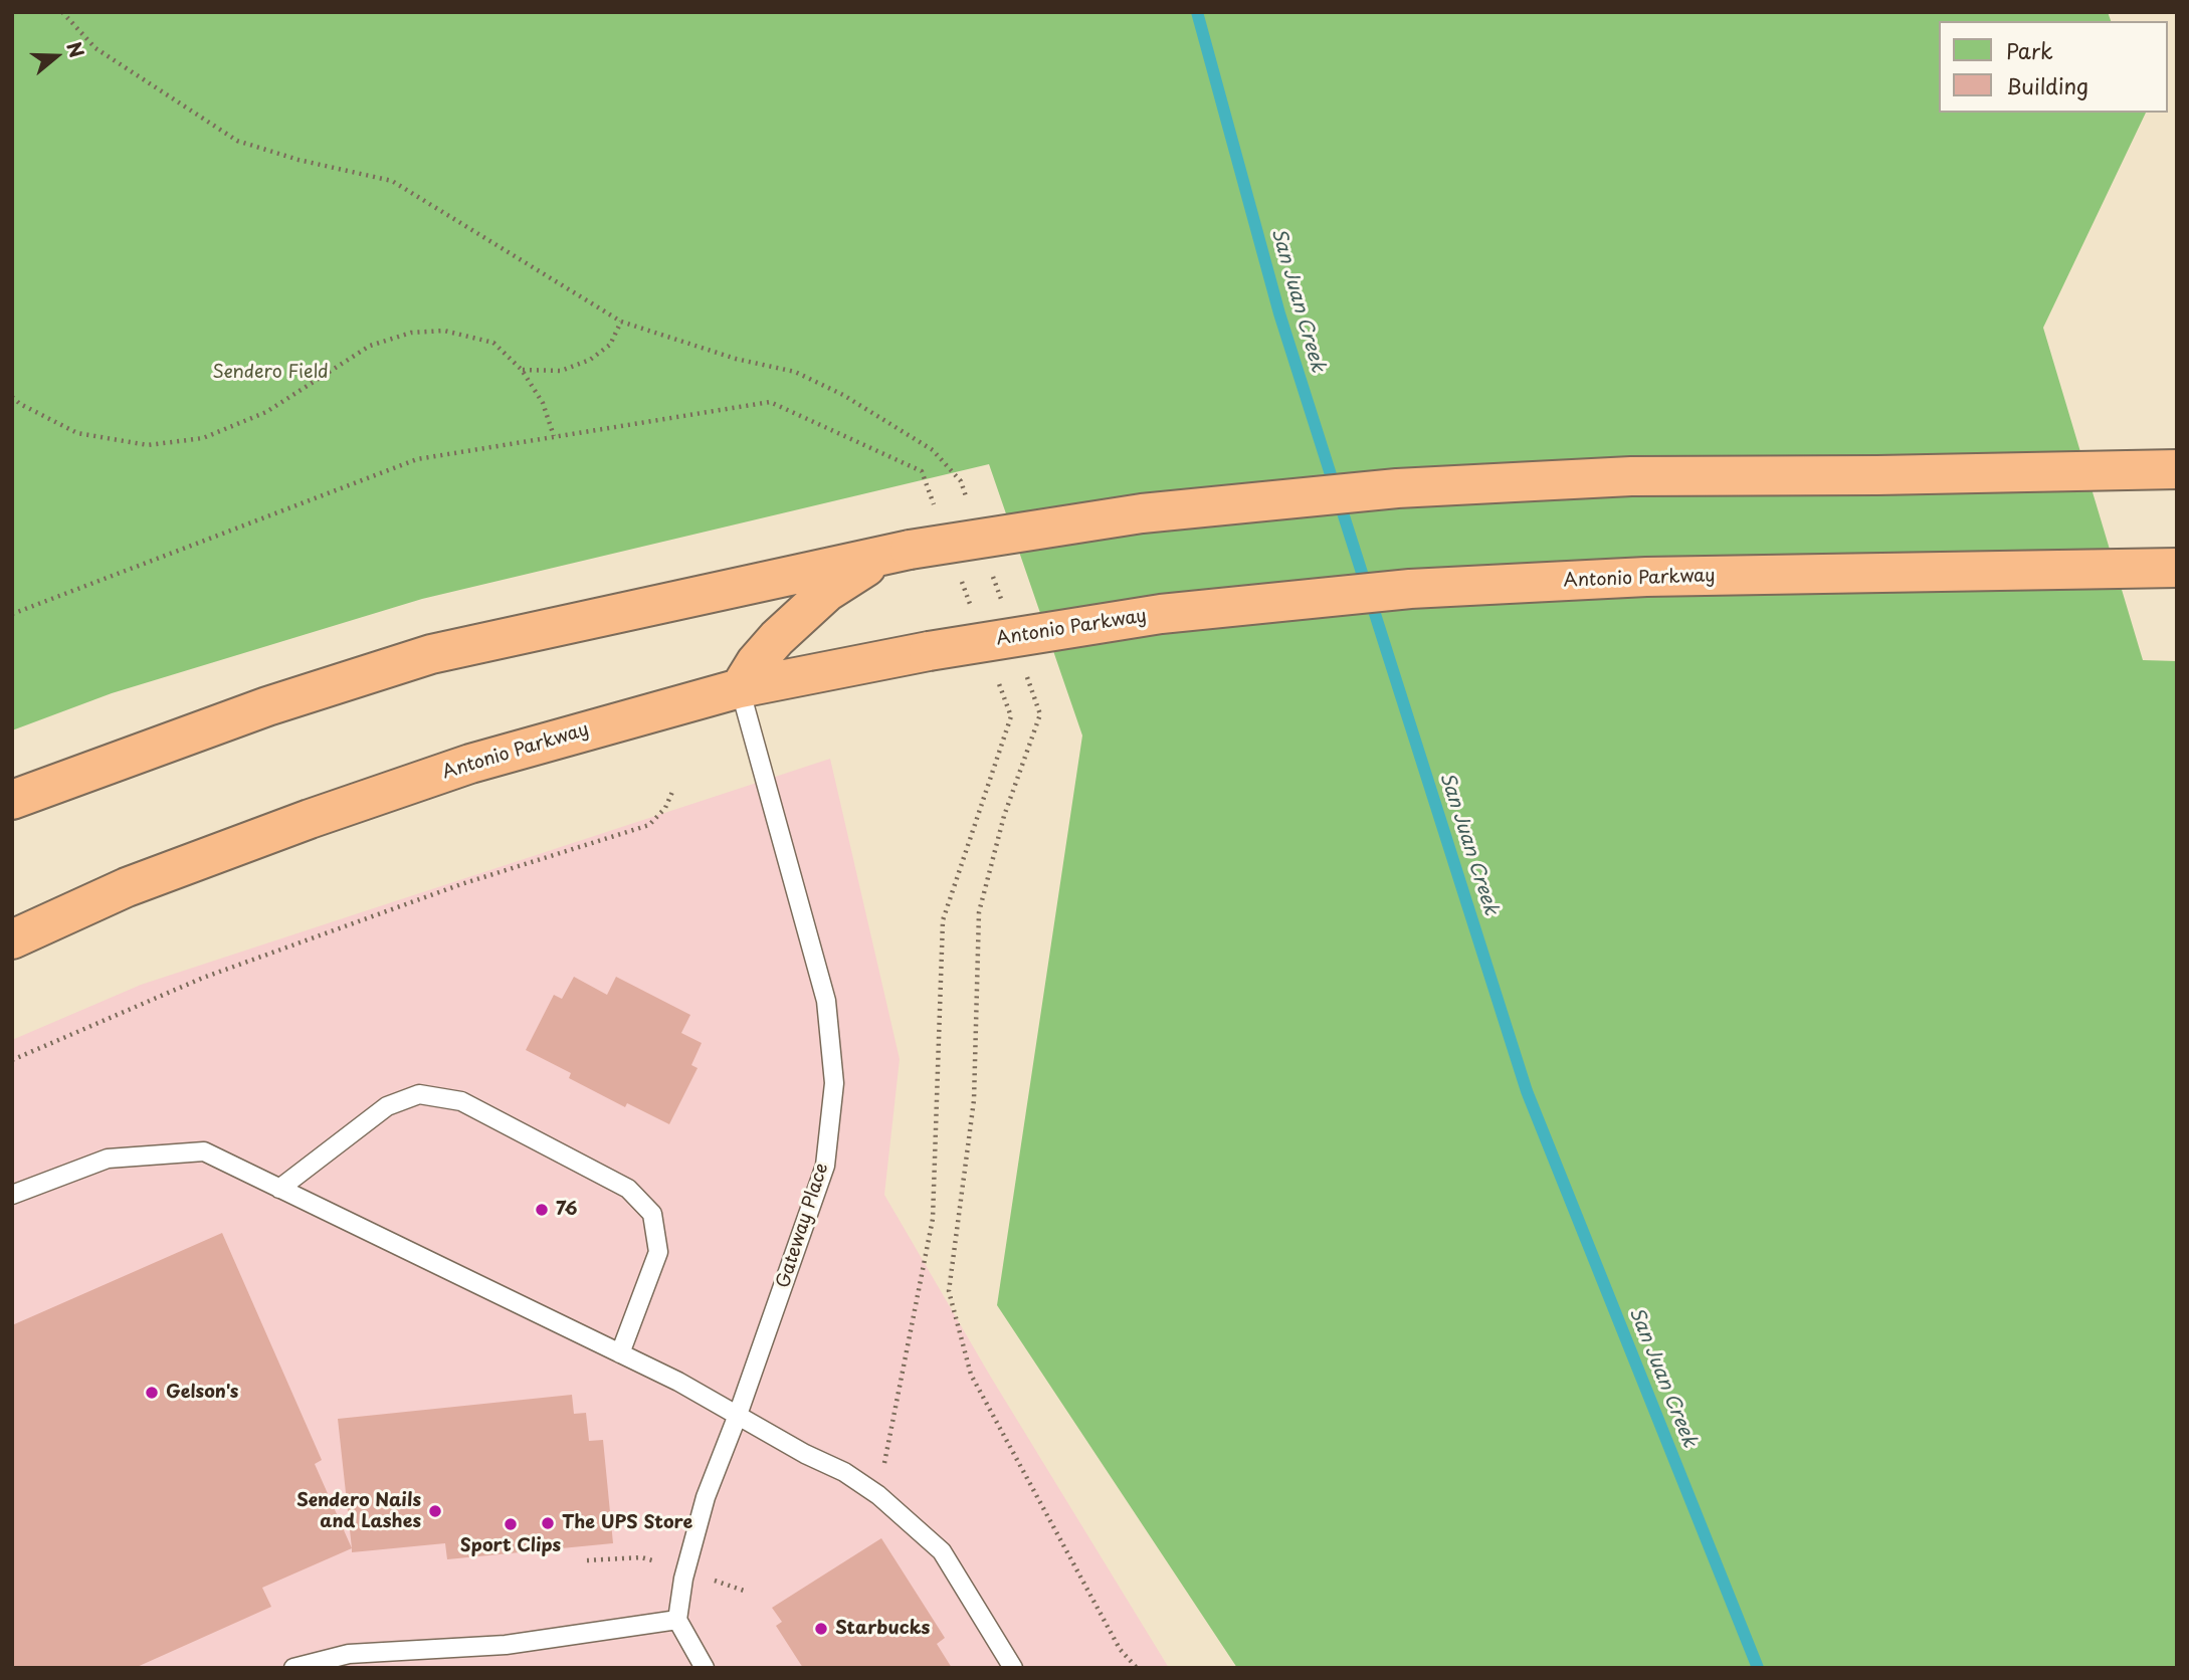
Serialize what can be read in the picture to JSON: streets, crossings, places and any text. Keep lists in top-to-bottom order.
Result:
{
  "streets": {
    "highway": ["Antonio Parkway"],
    "lane": ["Gateway Place"]
  },
  "crossings": [
    ["Antonio Parkway", "Gateway Place"]
  ],
  "water": ["San Juan Creek"],
  "parks": ["Sendero Field"],
  "places": [
    "76",
    "Gelson's",
    "Sendero Nails and Lashes",
    "The UPS Store",
    "Sport Clips",
    "Starbucks"
  ],
  "legend": ["Park", "Building"],
  "north": "right"
}
